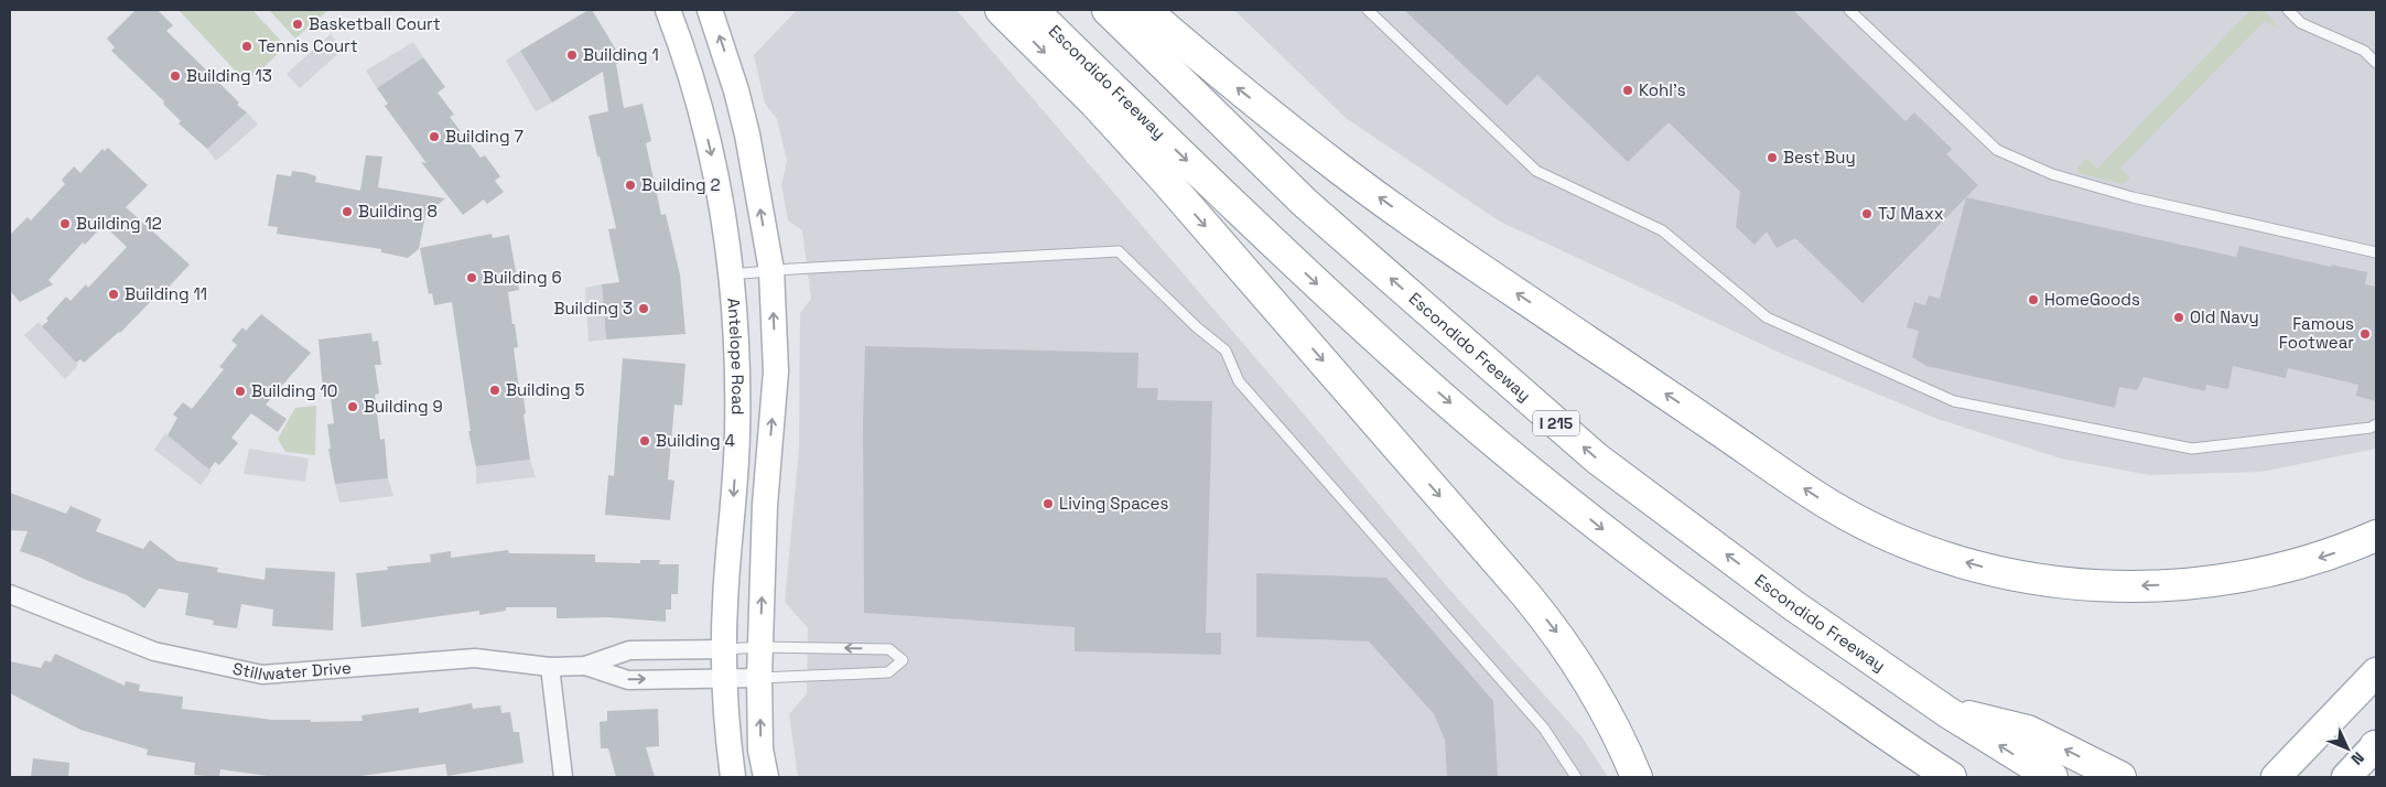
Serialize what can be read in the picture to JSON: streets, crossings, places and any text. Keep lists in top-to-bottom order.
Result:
{
  "streets": {
    "highway": ["Escondido Freeway", "I 215"],
    "main road": ["Antelope Road"],
    "street": ["Stillwater Drive"]
  },
  "crossings": [
    ["Antelope Road", "Stillwater Drive"]
  ],
  "places": [
    "Basketball Court",
    "Tennis Court",
    "Building 1",
    "Building 13",
    "Kohl's",
    "Building 7",
    "Best Buy",
    "Building 2",
    "Building 8",
    "TJ Maxx",
    "Building 12",
    "Building 6",
    "Building 11",
    "HomeGoods",
    "Building 3",
    "Old Navy",
    "Famous Footwear",
    "Building 5",
    "Building 10",
    "Building 9",
    "Building 4",
    "Living Spaces"
  ],
  "north": "bottom right"
}
